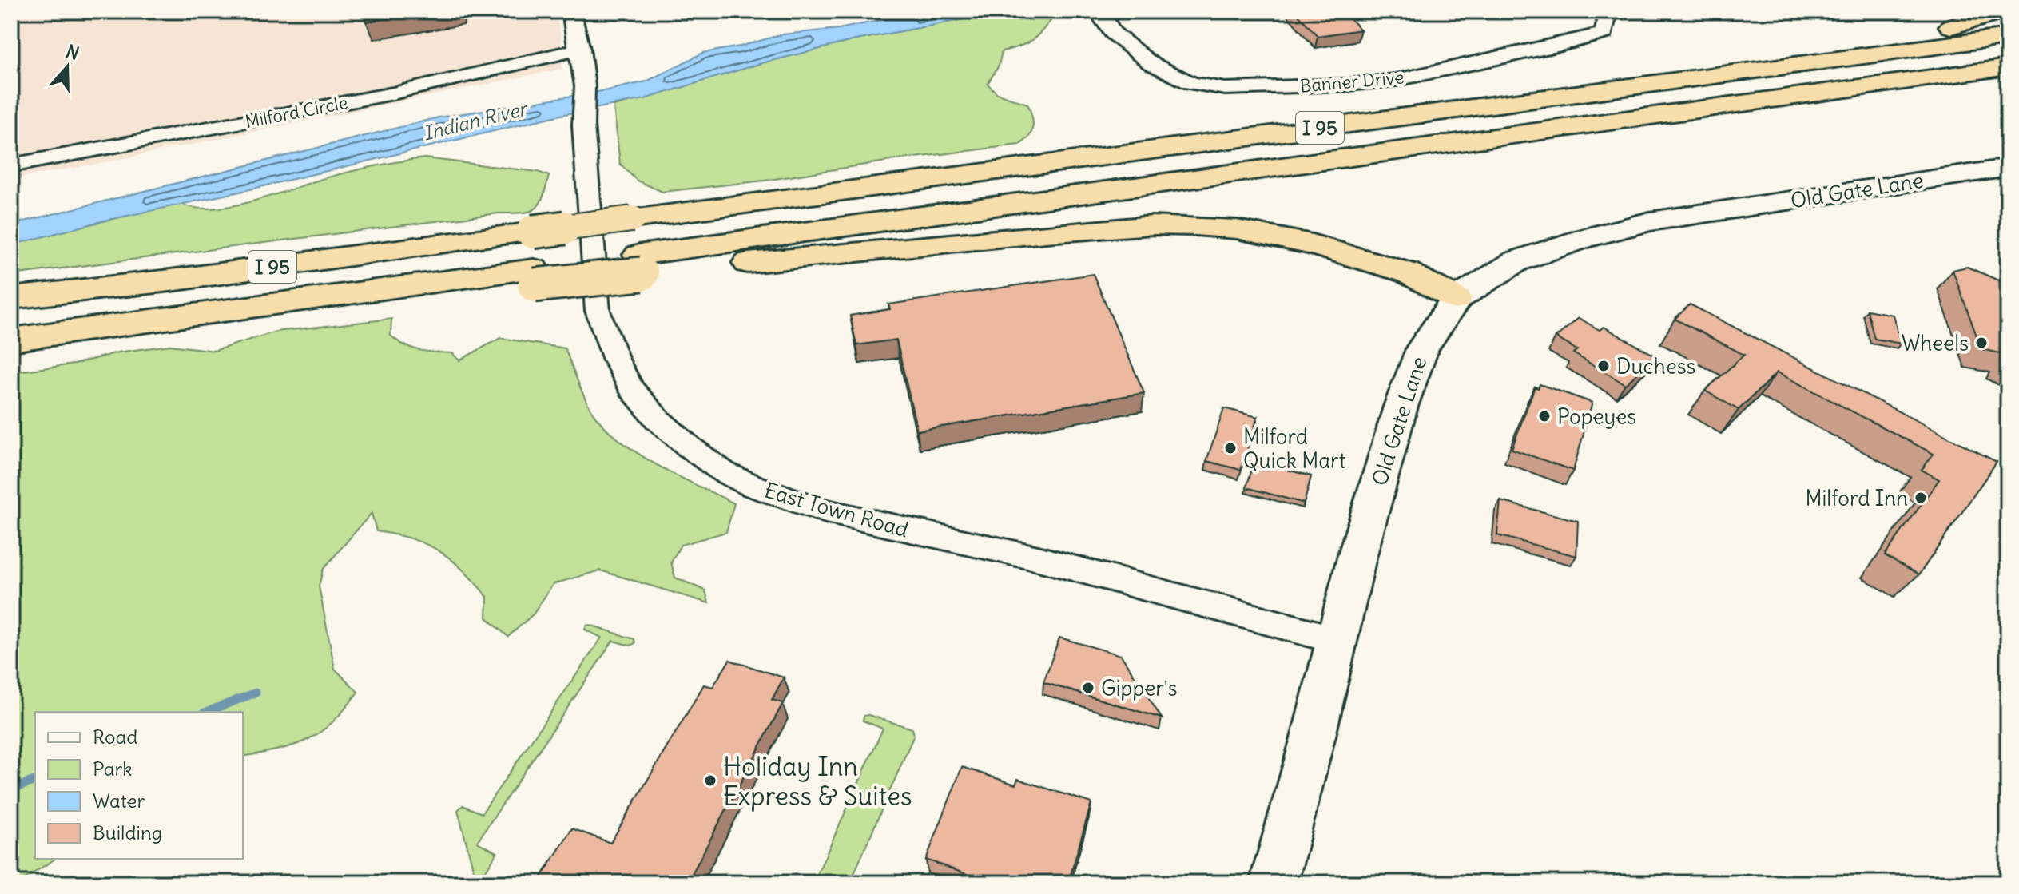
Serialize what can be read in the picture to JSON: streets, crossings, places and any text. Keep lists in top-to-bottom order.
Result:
{
  "streets": {
    "highway": ["I 95"],
    "main road": ["Old Gate Lane"],
    "street": ["Banner Drive", "Milford Circle", "East Town Road"]
  },
  "crossings": [
    ["Milford Circle", "East Town Road"],
    ["Old Gate Lane", "East Town Road"]
  ],
  "water": ["Indian River"],
  "places": [
    "Wheels",
    "Duchess",
    "Popeyes",
    "Milford Quick Mart",
    "Milford Inn",
    "Gipper's",
    "Holiday Inn Express & Suites"
  ],
  "legend": [
    "Road",
    "Park",
    "Water",
    "Building"
  ],
  "north": "top"
}
